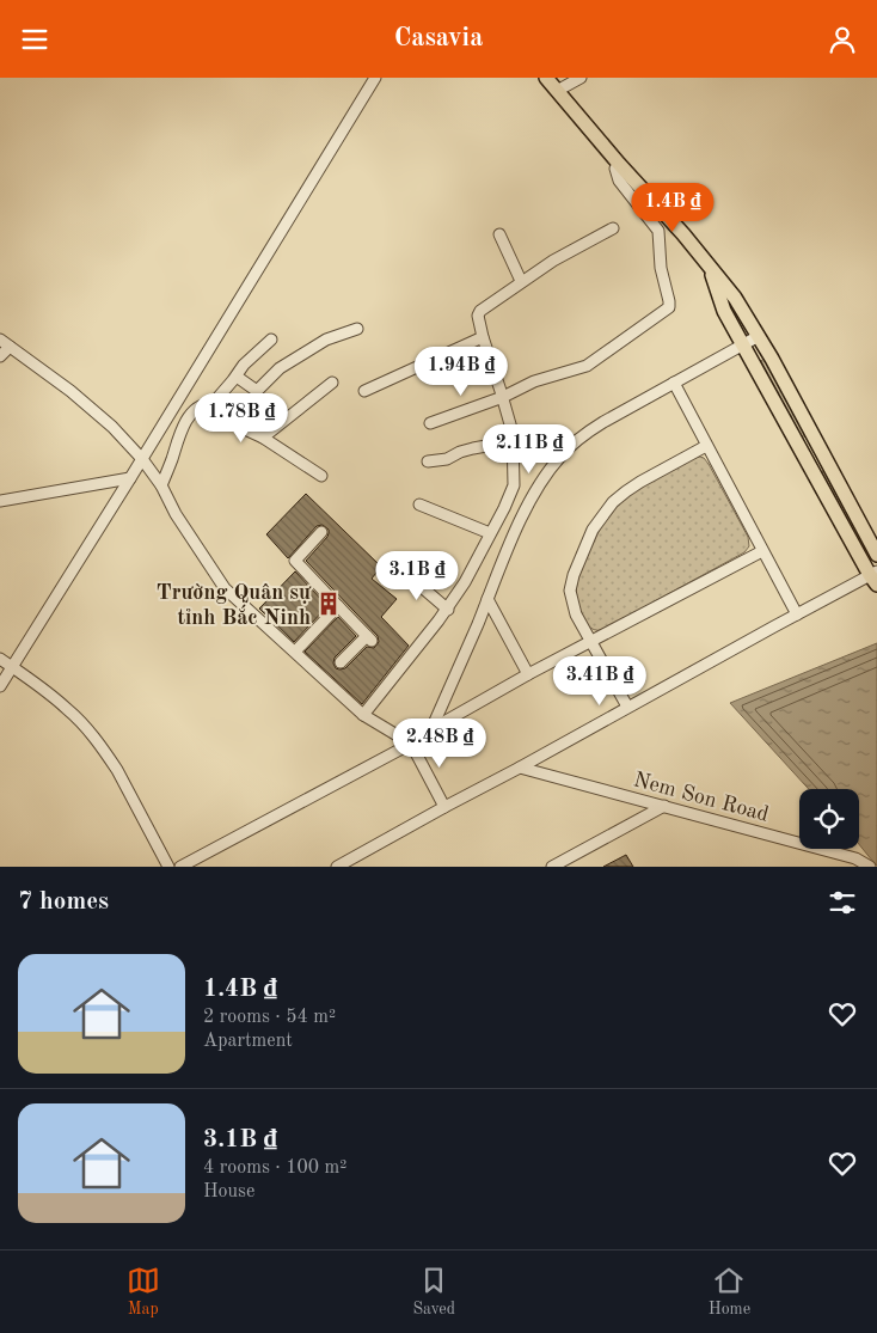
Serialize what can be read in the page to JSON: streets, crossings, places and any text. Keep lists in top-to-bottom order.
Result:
{
  "streets": {
    "street": ["Nem Son Road"]
  },
  "places": {
    "building": ["Trường Quân sự tỉnh Bắc Ninh"]
  },
  "page": {
    "header": "Casavia",
    "price": [
      "1.4B ₫",
      "1.94B ₫",
      "1.78B ₫",
      "2.11B ₫",
      "3.1B ₫",
      "3.41B ₫",
      "2.48B ₫"
    ],
    "heading": "7 homes",
    "list": [
      {
        "name": "1.4B ₫",
        "note": "2 rooms · 54 m² · Apartment"
      },
      {
        "name": "3.1B ₫",
        "note": "4 rooms · 100 m² · House"
      }
    ],
    "tabs": ["Map", "Saved", "Home"]
  }
}
